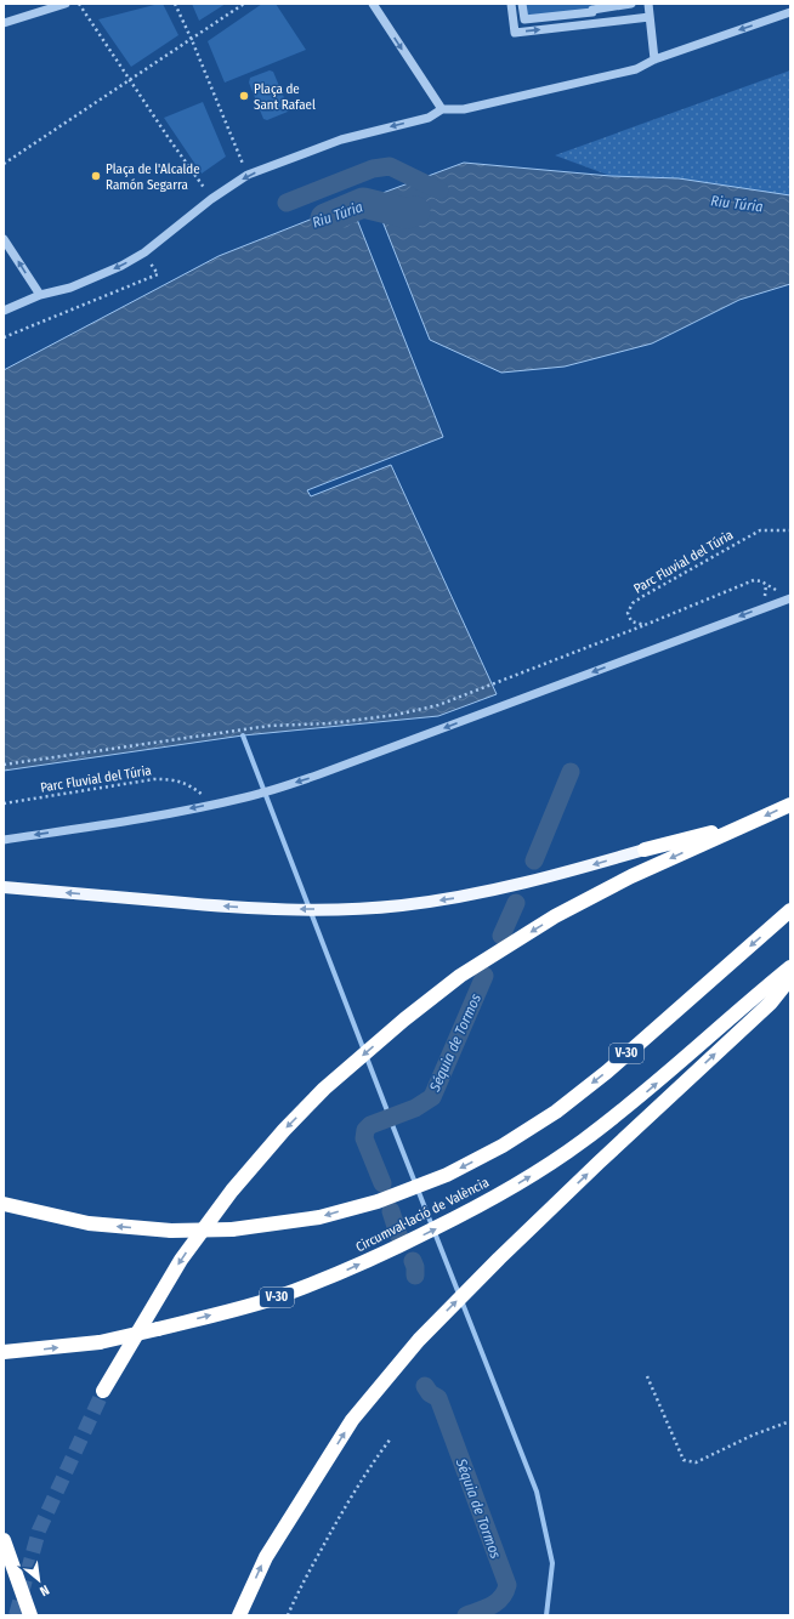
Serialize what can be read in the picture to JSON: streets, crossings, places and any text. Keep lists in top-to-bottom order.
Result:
{
  "streets": {
    "highway": ["V-30", "Circumval·lació de València"],
    "path": ["Parc Fluvial del Túria"]
  },
  "water": ["Riu Túria", "Séquia de Tormos"],
  "places": ["Plaça de Sant Rafael", "Plaça de l'Alcalde Ramón Segarra"],
  "north": "bottom right"
}
